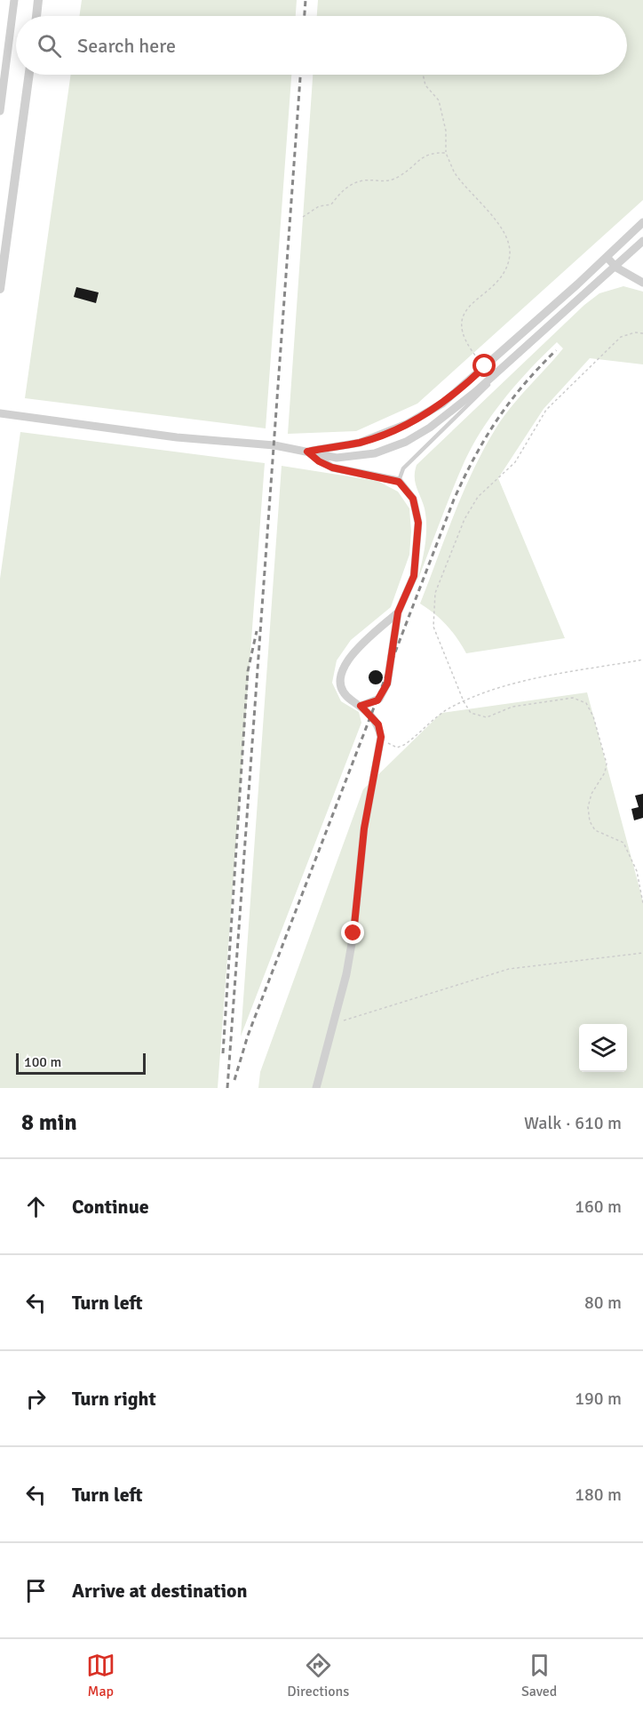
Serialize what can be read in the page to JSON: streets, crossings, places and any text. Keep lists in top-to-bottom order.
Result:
{
  "scale_bar": "100 m",
  "page": {
    "search": "Search here",
    "scale": "100 m",
    "heading": ["8 min", "Walk · 610 m"],
    "list": [
      ["Continue", "160 m"],
      ["Turn left", "80 m"],
      ["Turn right", "190 m"],
      ["Turn left", "180 m"],
      "Arrive at destination"
    ],
    "nav": ["Map", "Directions", "Saved"]
  }
}
